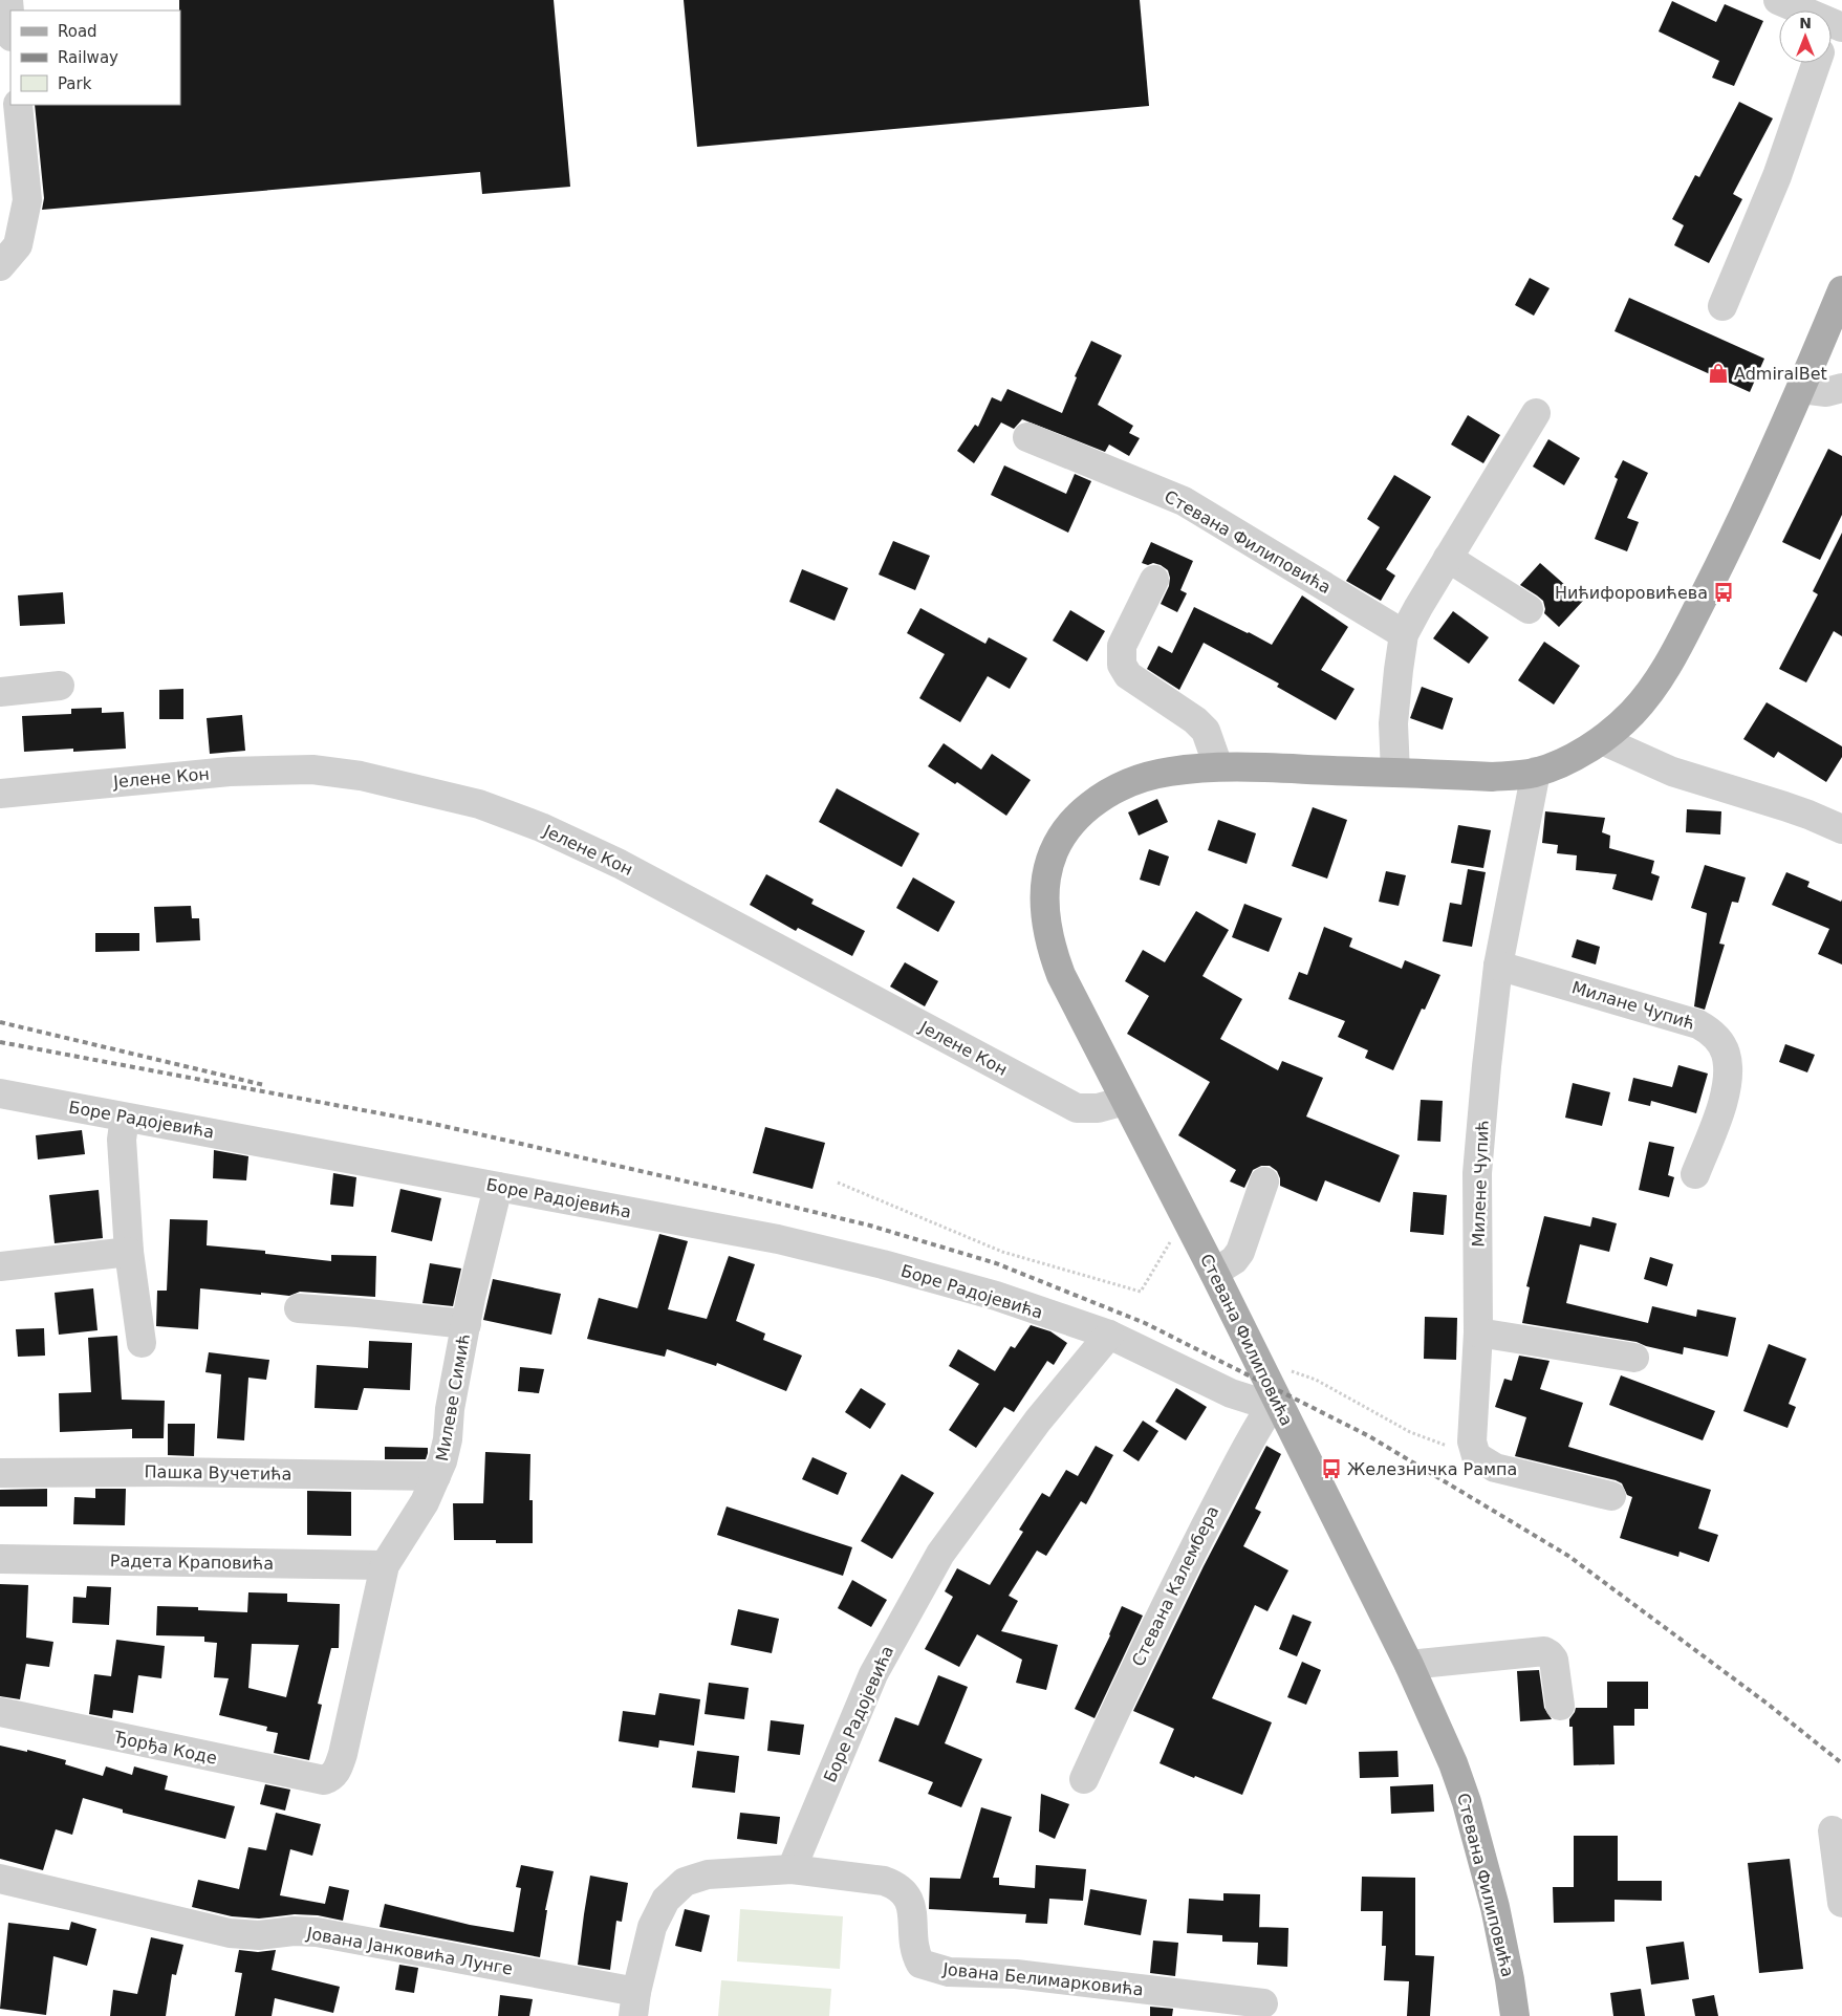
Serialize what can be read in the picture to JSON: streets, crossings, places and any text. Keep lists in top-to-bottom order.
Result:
{
  "streets": {
    "main road": ["Стевана Филиповића"],
    "street": [
      "Јелене Кон",
      "Милане Чупић",
      "Боре Радојевића",
      "Милене Чупић",
      "Милеве Симић",
      "Пашка Вучетића",
      "Радета Краповића",
      "Стевана Калембера",
      "Ђорђа Коде",
      "Јована Јанковића Лунге",
      "Јована Белимарковића"
    ]
  },
  "crossings": [
    ["Стевана Филиповића", "Јелене Кон"],
    ["Стевана Филиповића", "Боре Радојевића"],
    ["Стевана Филиповића", "Милене Чупић"],
    ["Стевана Филиповића", "Стевана Калембера"],
    ["Милане Чупић", "Милене Чупић"],
    ["Боре Радојевића", "Милеве Симић"],
    ["Боре Радојевића", "Стевана Калембера"],
    ["Боре Радојевића", "Јована Белимарковића"],
    ["Милеве Симић", "Пашка Вучетића"],
    ["Милеве Симић", "Радета Краповића"],
    ["Милеве Симић", "Ђорђа Коде"]
  ],
  "places": {
    "shop": ["AdmiralBet"],
    "bus stop": ["Нићифоровићева", "Железничка Рампа"]
  },
  "legend": ["Road", "Railway", "Park"],
  "north": "top"
}
